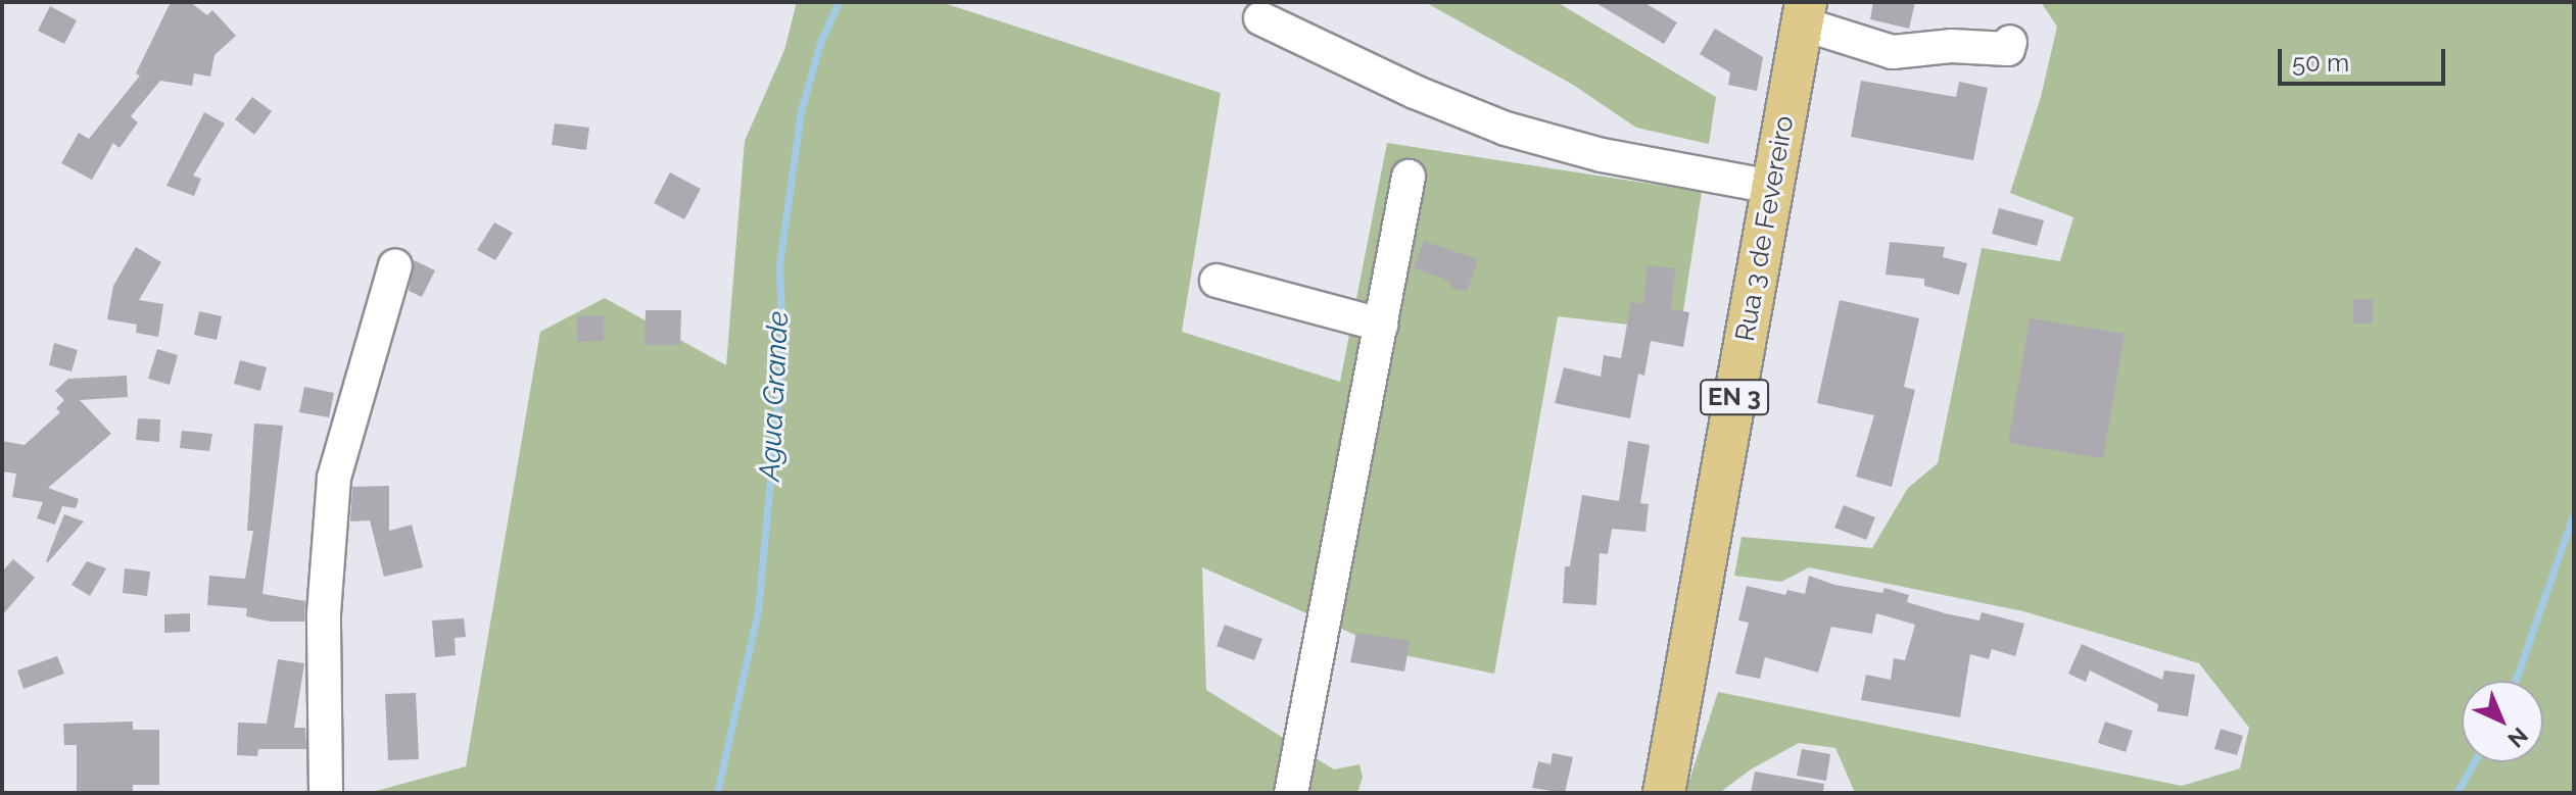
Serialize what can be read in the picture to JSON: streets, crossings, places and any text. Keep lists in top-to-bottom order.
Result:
{
  "streets": {
    "main road": ["Rua 3 de Fevereiro", "EN 3"]
  },
  "water": ["Agua Grande"],
  "scale_bar": "50 m",
  "north": "bottom right"
}
